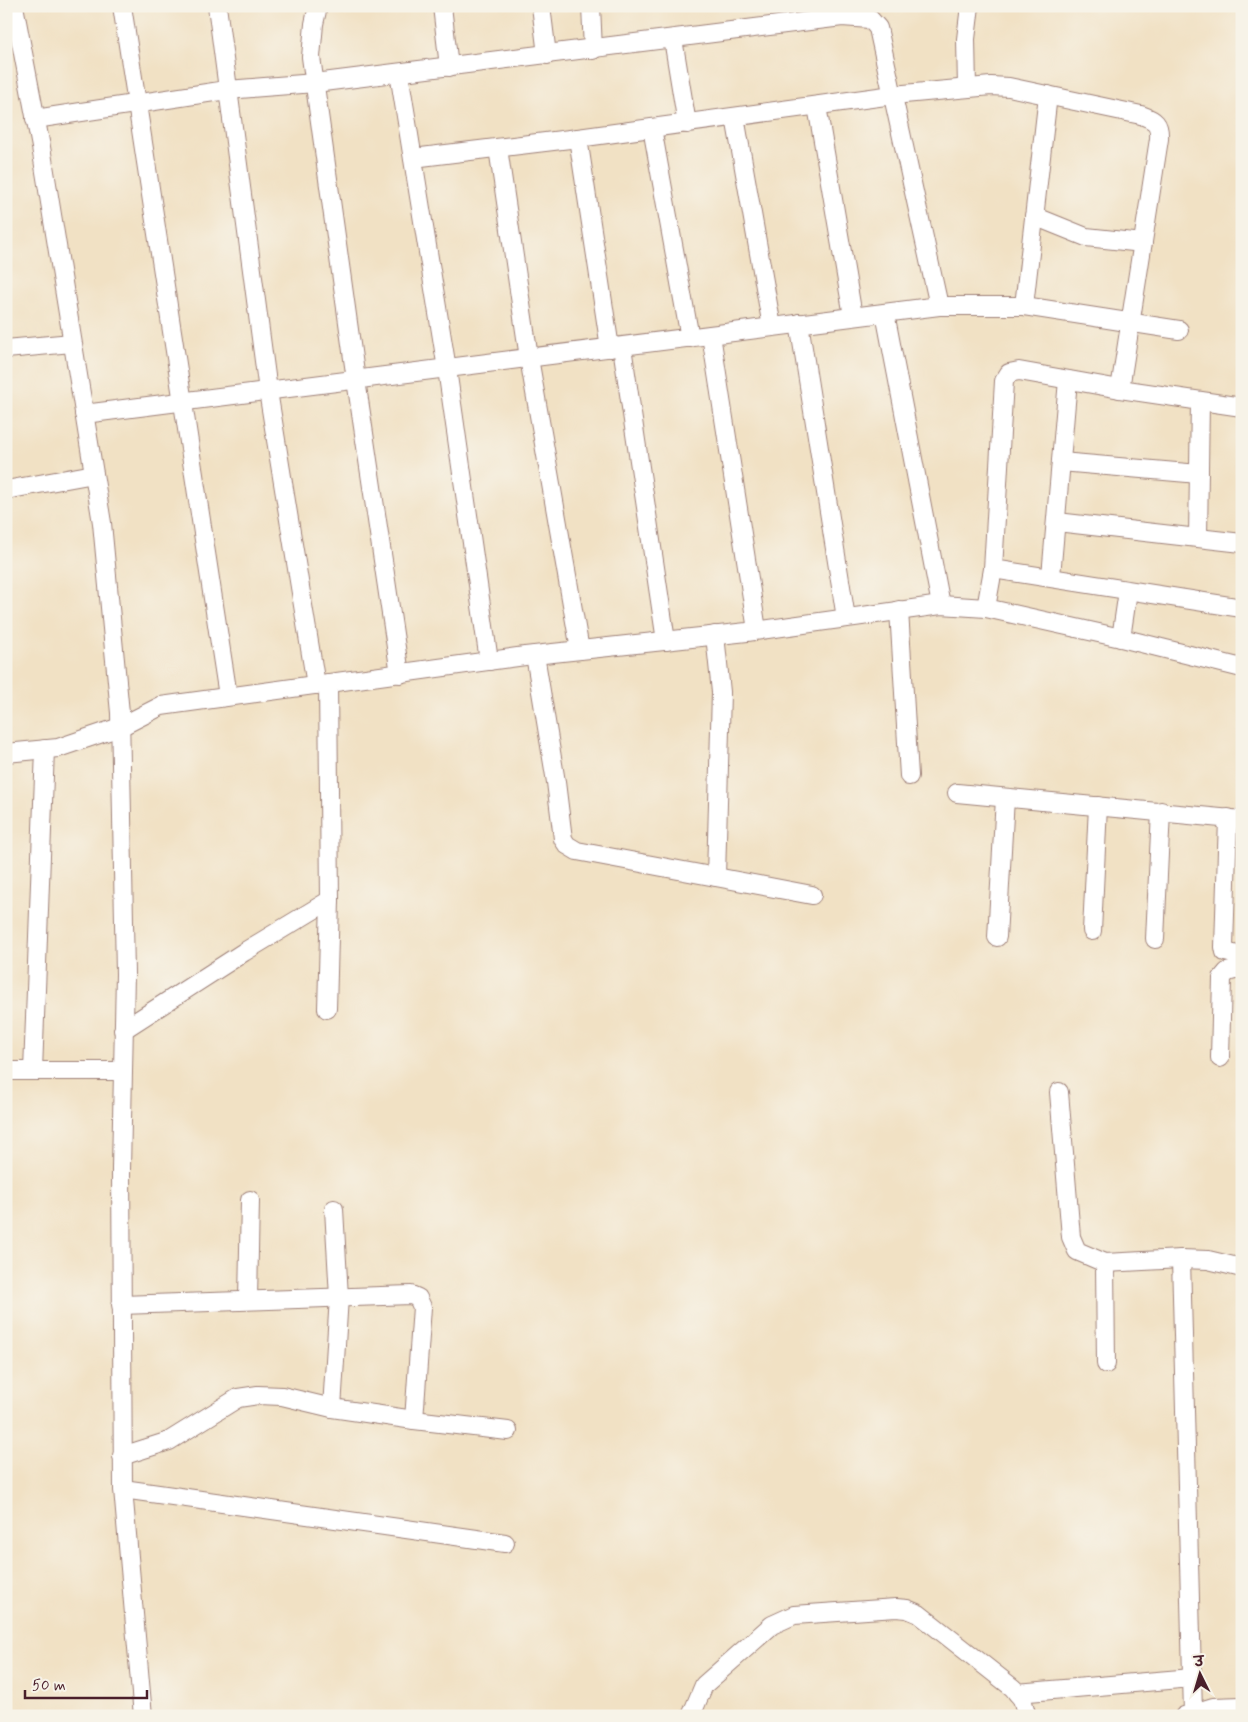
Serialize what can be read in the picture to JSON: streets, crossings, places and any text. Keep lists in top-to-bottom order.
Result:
{
  "scale_bar": "50 m",
  "north": "top"
}
